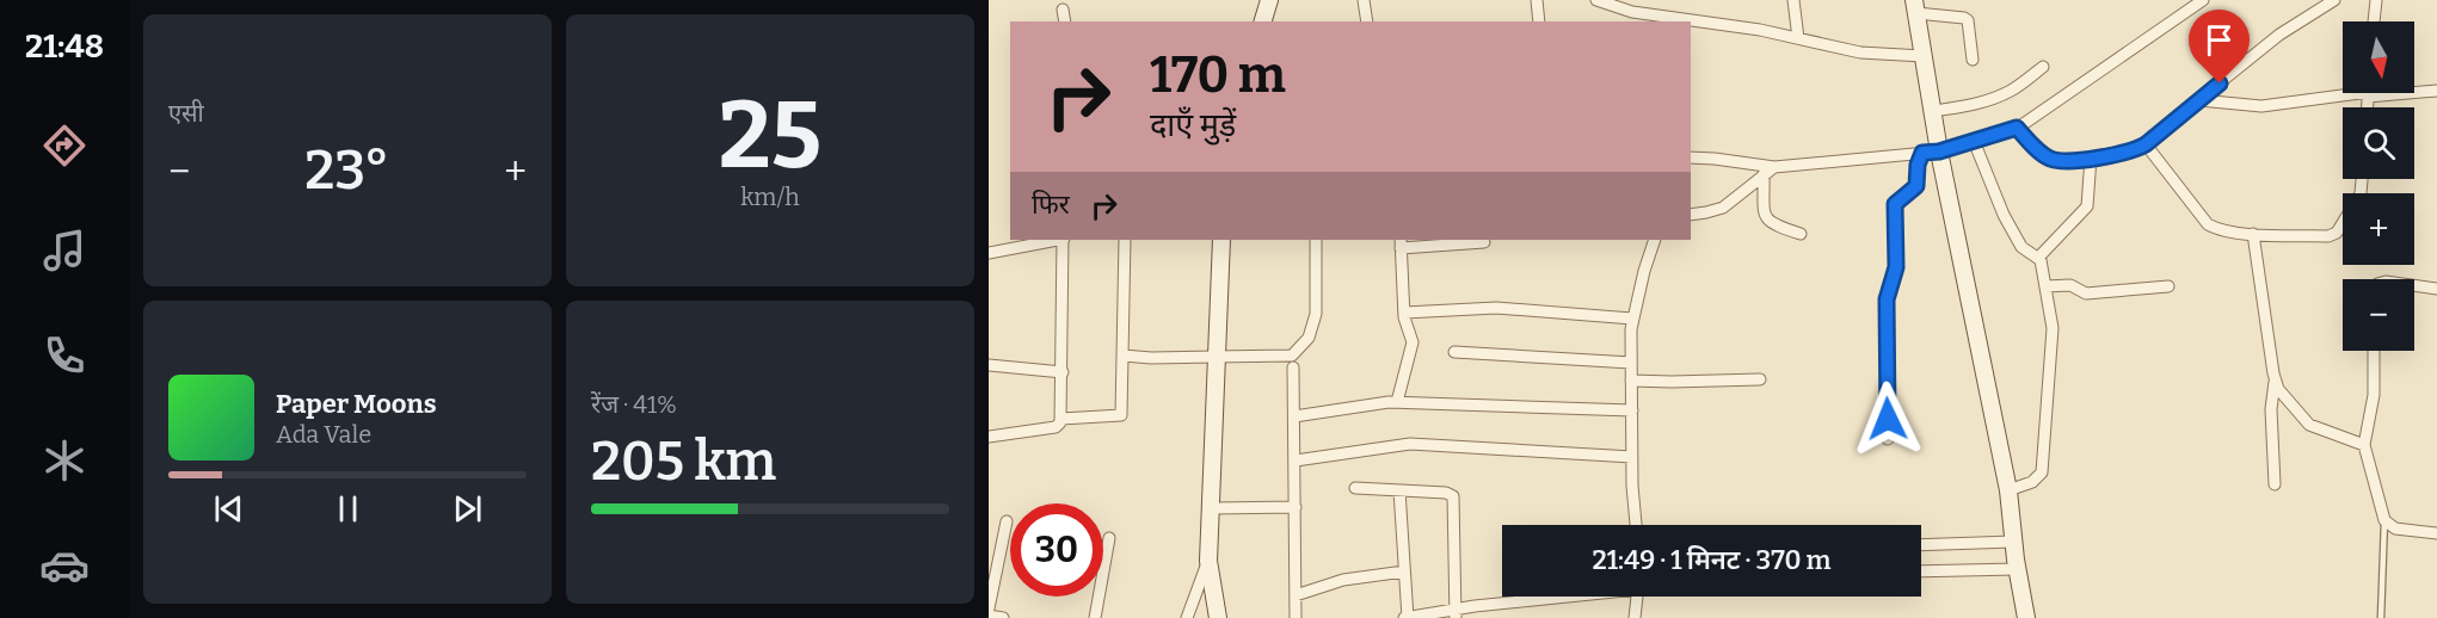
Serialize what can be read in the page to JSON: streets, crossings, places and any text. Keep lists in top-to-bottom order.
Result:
{
  "north": "bottom",
  "page": {
    "tabs": "21:48",
    "tile": [
      "एसी",
      ["25", "km/h"],
      ["रेंज · 41%", "205 km"]
    ],
    "map_buttons": ["+", "−"],
    "turn": ["170 m", "दाएँ मुड़ें"],
    "heat": ["−", "23°", "+"],
    "then": "फिर",
    "song": ["Paper Moons", "Ada Vale"],
    "limit": "30",
    "trip": "21:49 · 1 मिनट · 370 m"
  }
}
